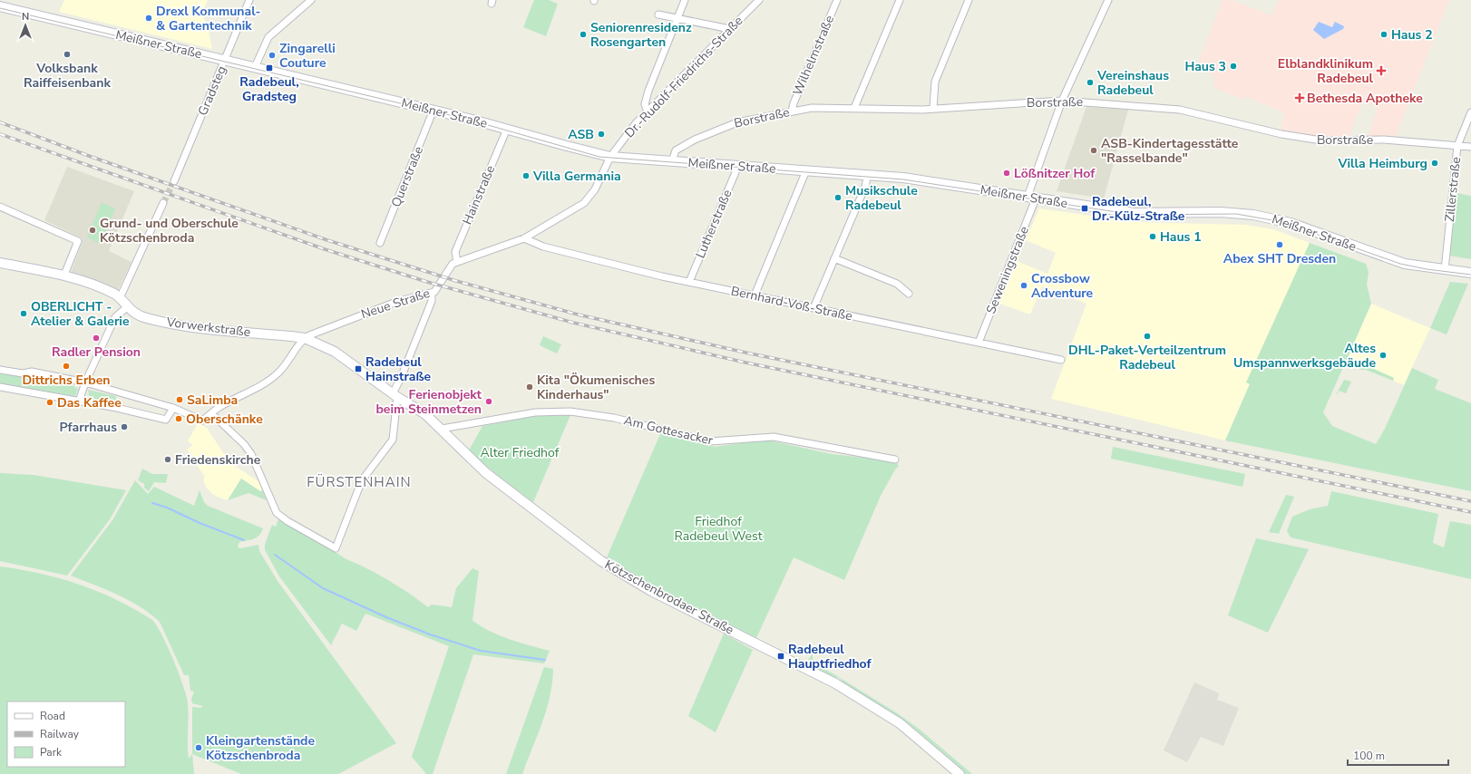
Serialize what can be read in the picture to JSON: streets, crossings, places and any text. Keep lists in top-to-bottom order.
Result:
{
  "streets": {
    "main road": ["Meißner Straße", "Vorwerkstraße", "Kötzschenbrodaer Straße"],
    "street": [
      "Wilhelmstraße",
      "Dr.-Rudolf-Friedrichs-Straße",
      "Gradsteg",
      "Borstraße",
      "Querstraße",
      "Zillerstraße",
      "Hainstraße",
      "Lutherstraße",
      "Seweningstraße",
      "Neue Straße",
      "Bernhard-Voß-Straße",
      "Am Gottesacker"
    ]
  },
  "crossings": [
    ["Meißner Straße", "Dr.-Rudolf-Friedrichs-Straße"],
    ["Meißner Straße", "Gradsteg"],
    ["Meißner Straße", "Borstraße"],
    ["Meißner Straße", "Querstraße"],
    ["Meißner Straße", "Zillerstraße"],
    ["Meißner Straße", "Hainstraße"],
    ["Meißner Straße", "Lutherstraße"],
    ["Meißner Straße", "Seweningstraße"],
    ["Meißner Straße", "Neue Straße"],
    ["Wilhelmstraße", "Borstraße"],
    ["Dr.-Rudolf-Friedrichs-Straße", "Neue Straße"],
    ["Borstraße", "Zillerstraße"],
    ["Borstraße", "Seweningstraße"],
    ["Hainstraße", "Neue Straße"],
    ["Lutherstraße", "Bernhard-Voß-Straße"],
    ["Seweningstraße", "Bernhard-Voß-Straße"],
    ["Neue Straße", "Bernhard-Voß-Straße"],
    ["Neue Straße", "Vorwerkstraße"],
    ["Neue Straße", "Kötzschenbrodaer Straße"],
    ["Vorwerkstraße", "Kötzschenbrodaer Straße"],
    ["Am Gottesacker", "Kötzschenbrodaer Straße"]
  ],
  "districts": ["FÜRSTENHAIN"],
  "parks": ["Alter Friedhof", "Friedhof Radebeul West"],
  "places": {
    "other": [
      "Drexl Kommunal- & Gartentechnik",
      "Seniorenresidenz Rosengarten",
      "Haus 2",
      "Volksbank Raiffeisenbank",
      "Zingarelli Couture",
      "Haus 3",
      "Vereinshaus Radebeul",
      "ASB",
      "ASB-Kindertagesstätte \"Rasselbande\"",
      "Villa Heimburg",
      "Lößnitzer Hof",
      "Villa Germania",
      "Musikschule Radebeul",
      "Grund- und Oberschule Kötzschenbroda",
      "Haus 1",
      "Abex SHT Dresden",
      "Crossbow Adventure",
      "OBERLICHT - Atelier & Galerie",
      "DHL-Paket-Verteilzentrum Radebeul",
      "Radler Pension",
      "Altes Umspannwerksgebäude",
      "Dittrichs Erben",
      "Kita \"Ökumenisches Kinderhaus\"",
      "SaLimba",
      "Ferienobjekt beim Steinmetzen",
      "Das Kaffee",
      "Oberschänke",
      "Pfarrhaus",
      "Friedenskirche",
      "Kleingartenstände Kötzschenbroda"
    ],
    "transit": [
      "Radebeul, Gradsteg",
      "Radebeul, Dr.-Külz-Straße",
      "Radebeul Hainstraße",
      "Radebeul Hauptfriedhof"
    ],
    "health": ["Elblandklinikum Radebeul", "Bethesda Apotheke"]
  },
  "legend": ["Road", "Railway", "Park"],
  "scale_bar": "100 m",
  "north": "top"
}
